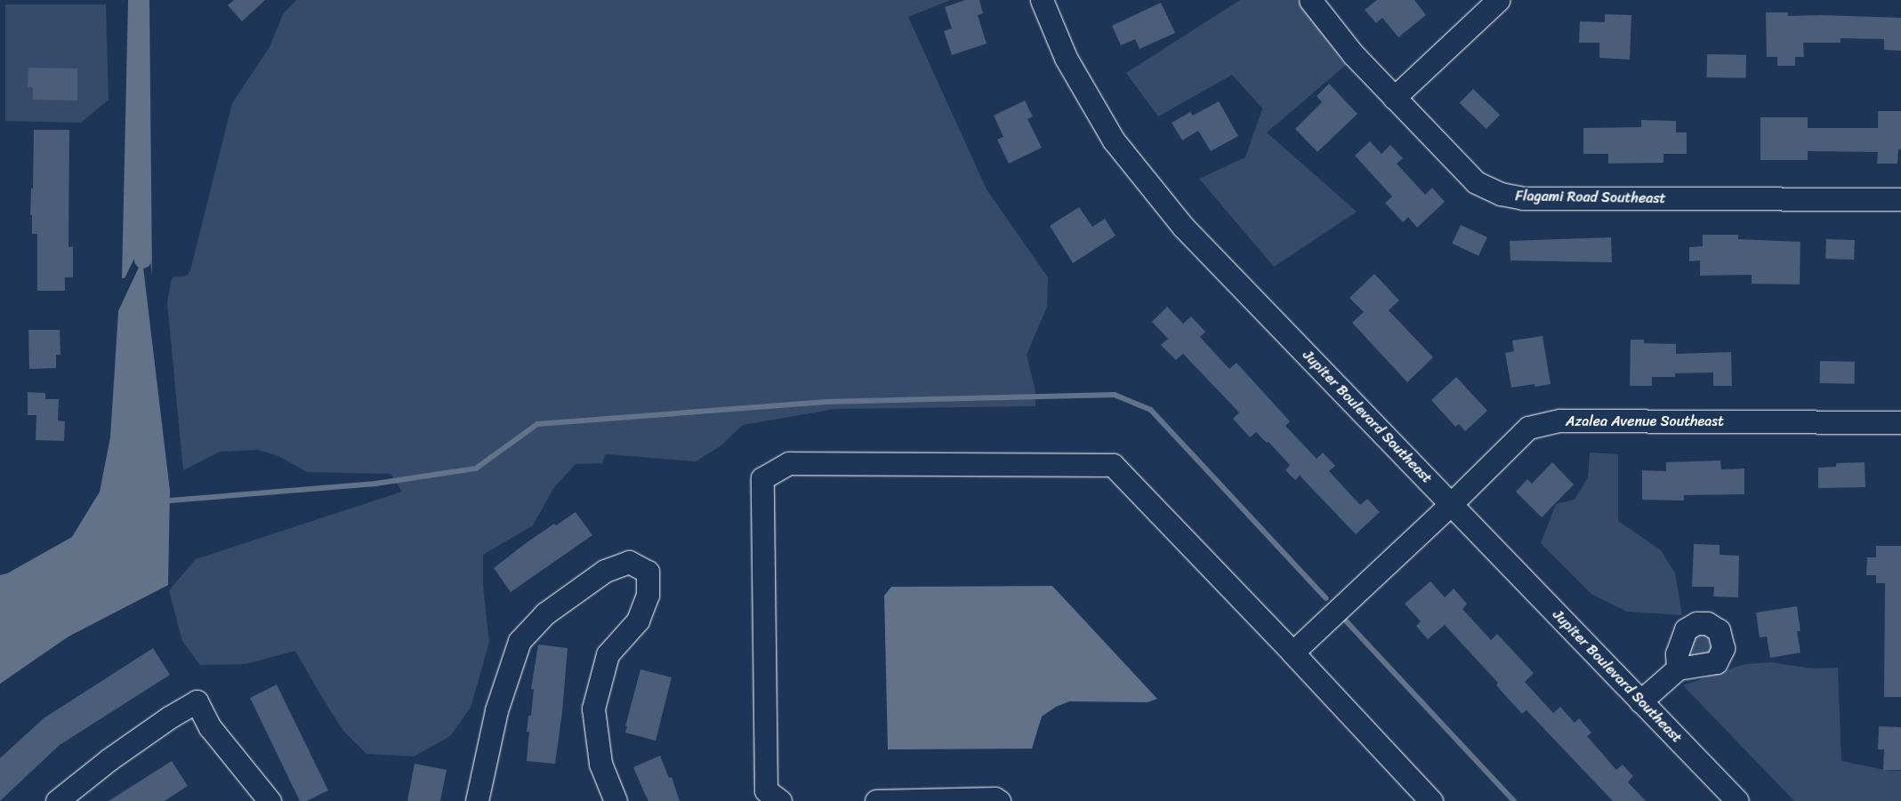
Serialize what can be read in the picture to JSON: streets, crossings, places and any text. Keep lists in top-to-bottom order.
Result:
{
  "streets": {
    "street": ["Flagami Road Southeast", "Jupiter Boulevard Southeast", "Azalea Avenue Southeast"]
  },
  "crossings": [
    ["Jupiter Boulevard Southeast", "Azalea Avenue Southeast"]
  ]
}
